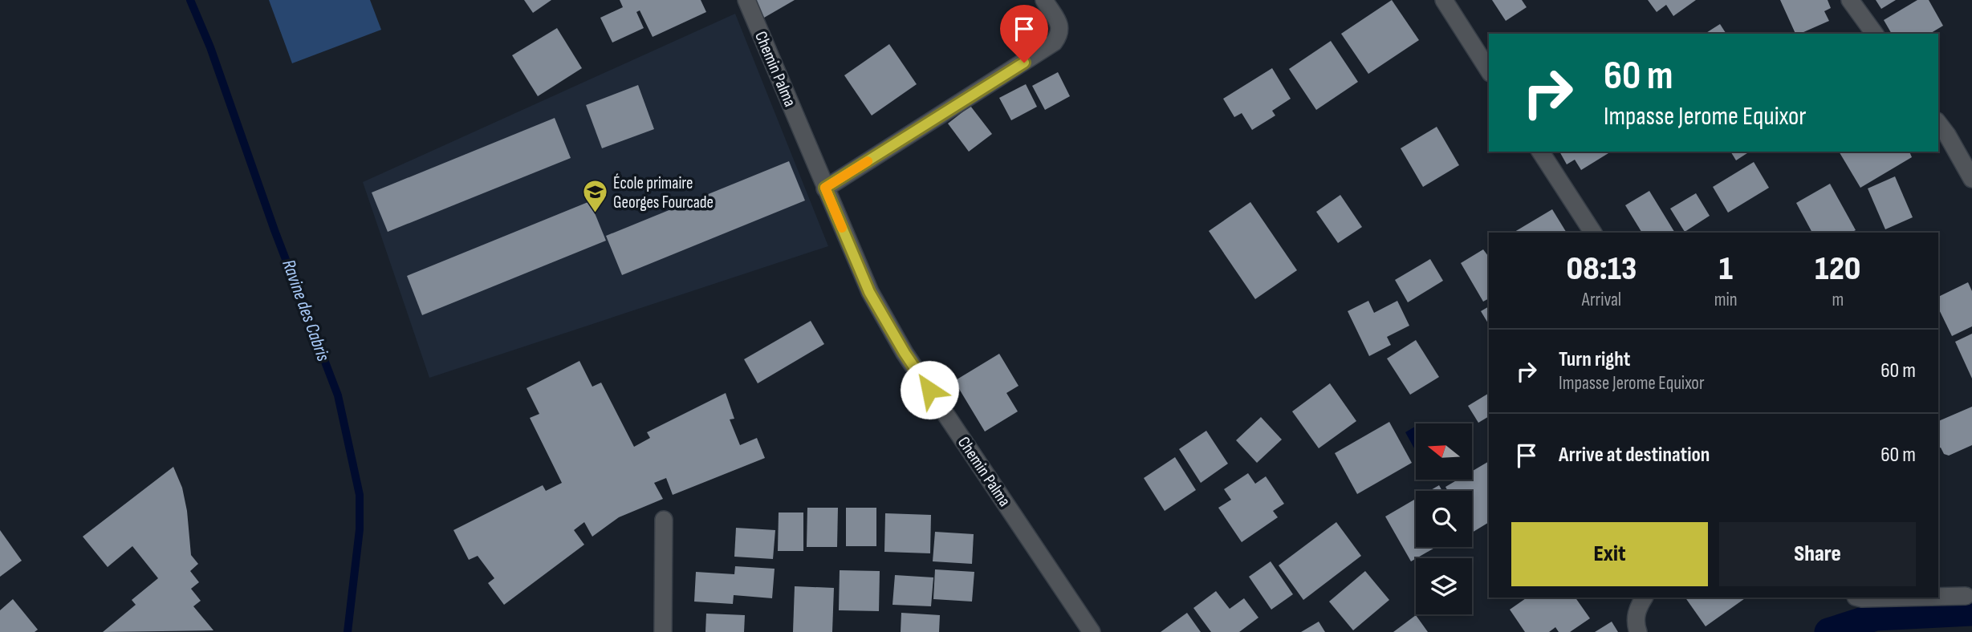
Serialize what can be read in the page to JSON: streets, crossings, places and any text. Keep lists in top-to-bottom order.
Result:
{
  "streets": {
    "street": ["Chemin Palma"]
  },
  "water": ["Ravine des Cabris"],
  "places": {
    "school or university": ["École primaire Georges Fourcade"]
  },
  "north": "left",
  "page": {
    "turn": ["60 m", "Impasse Jerome Equixor"],
    "eta": [
      "08:13",
      "Arrival",
      "1",
      "min",
      "120",
      "m"
    ],
    "list": [
      {
        "name": "Turn right",
        "note": "Impasse Jerome Equixor",
        "value": "60 m"
      },
      {
        "name": "Arrive at destination",
        "value": "60 m"
      }
    ],
    "buttons": ["Exit", "Share"]
  }
}
